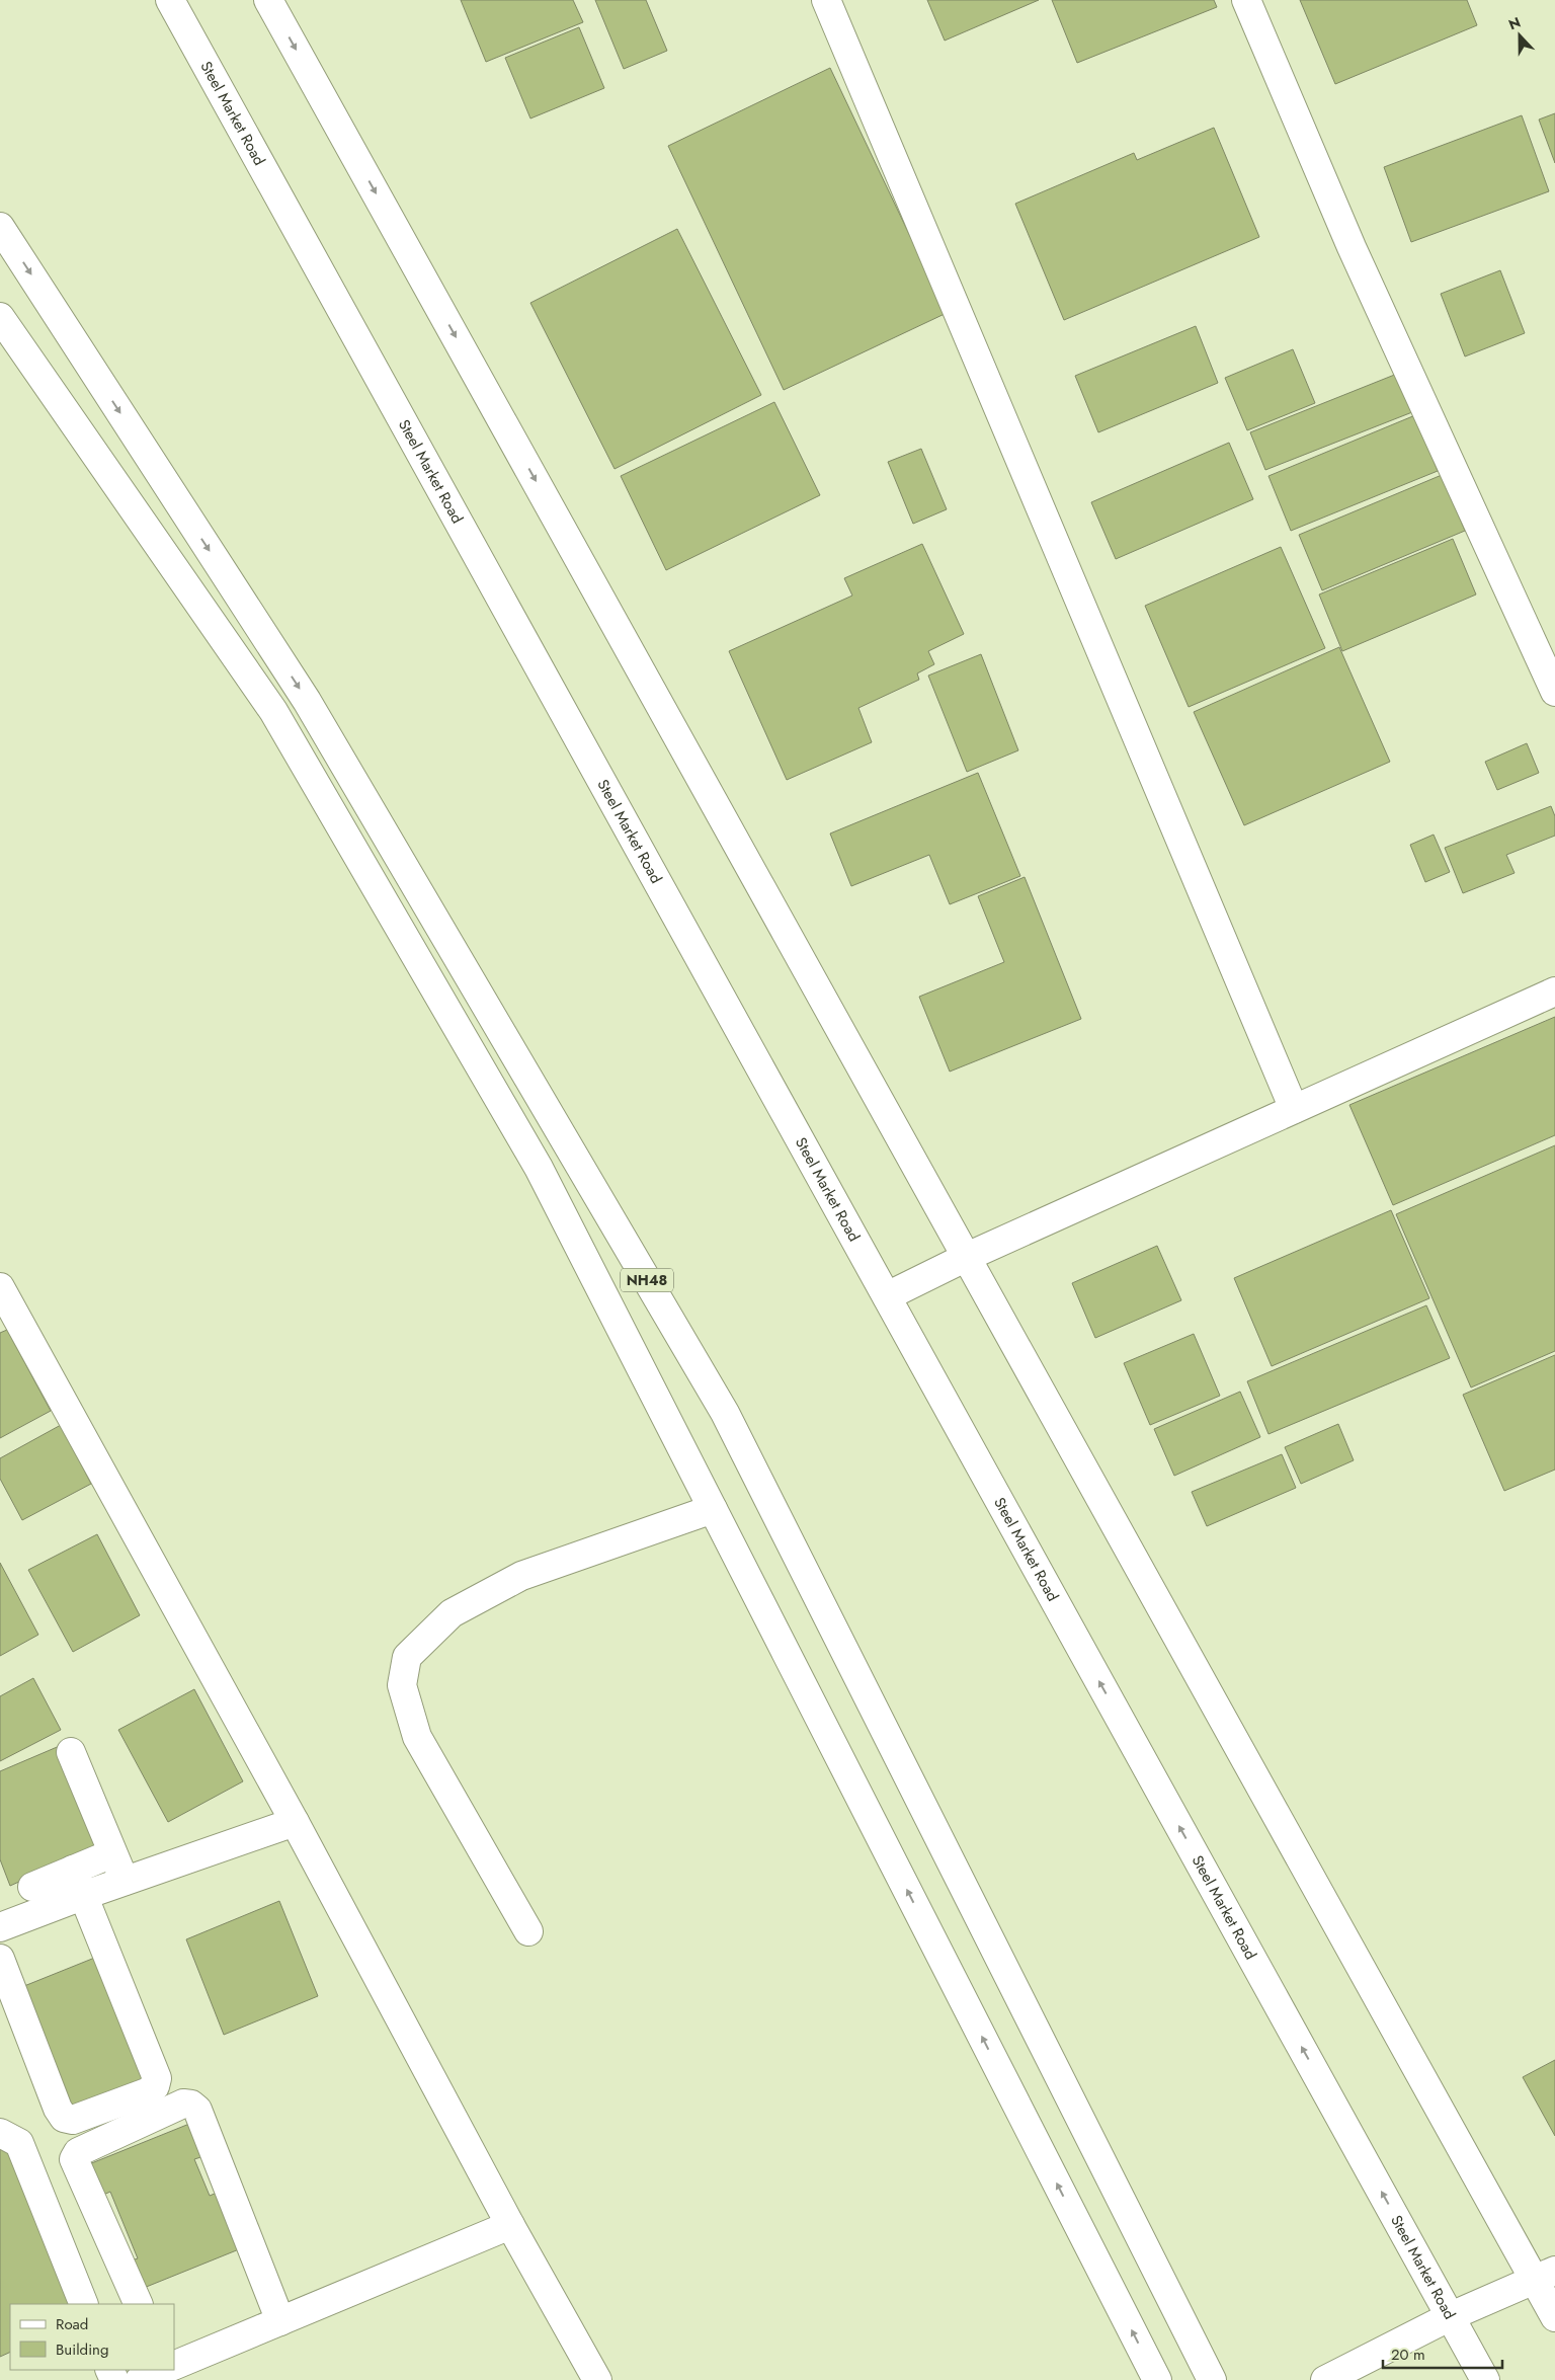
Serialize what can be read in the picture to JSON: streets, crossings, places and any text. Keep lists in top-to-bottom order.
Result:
{
  "streets": {
    "main road": ["Steel Market Road", "NH48"]
  },
  "legend": ["Road", "Building"],
  "scale_bar": "20 m",
  "north": "top"
}
